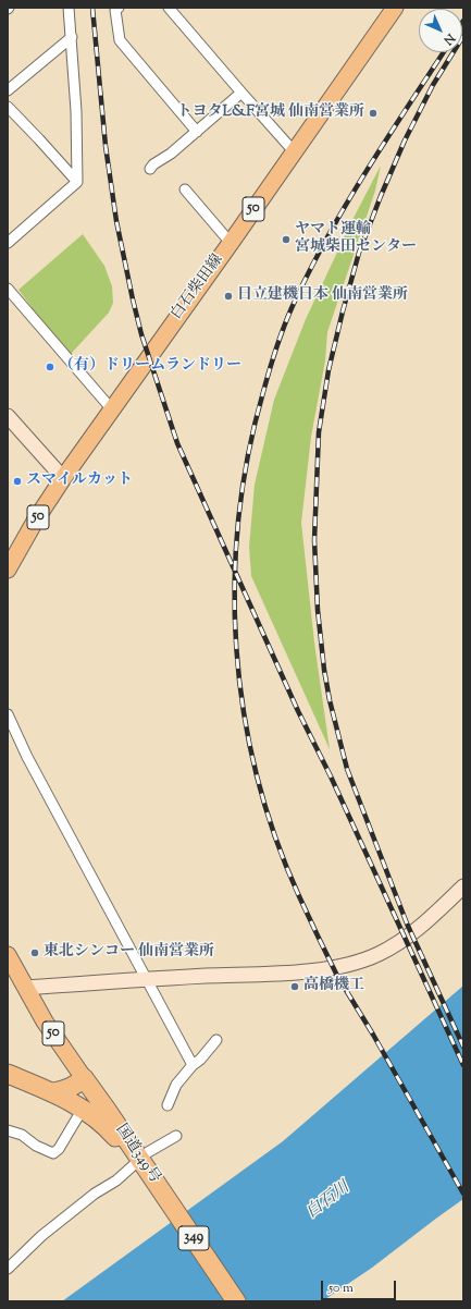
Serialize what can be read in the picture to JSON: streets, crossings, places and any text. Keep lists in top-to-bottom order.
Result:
{
  "streets": {
    "highway": ["国道349号", "349"],
    "main road": ["50", "白石柴田線"]
  },
  "crossings": [
    ["50", "国道349号"],
    ["国道349号", "349"]
  ],
  "water": ["白石川"],
  "places": [
    "トヨタL&F宮城 仙南営業所",
    "ヤマト運輸 宮城柴田センター",
    "日立建機日本 仙南営業所",
    "（有）ドリームランドリー",
    "スマイルカット",
    "東北シンコー 仙南営業所",
    "高橋機工"
  ],
  "scale_bar": "50 m",
  "north": "bottom right"
}
